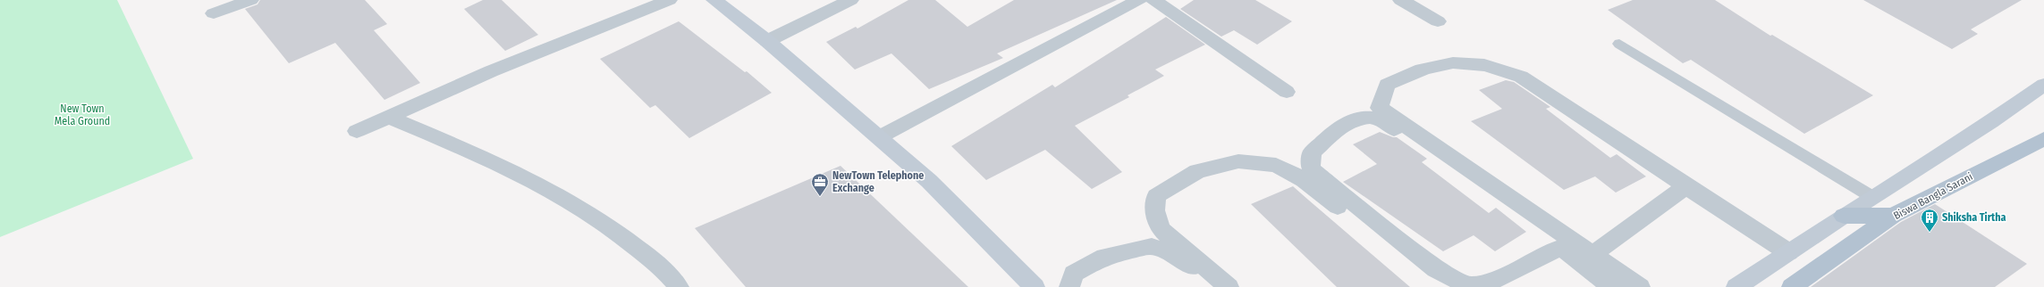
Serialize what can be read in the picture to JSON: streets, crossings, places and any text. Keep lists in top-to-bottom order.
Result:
{
  "streets": {
    "main road": ["Biswa Bangla Sarani"]
  },
  "parks": ["New Town Mela Ground"],
  "places": {
    "office": ["NewTown Telephone Exchange"],
    "building": ["Shiksha Tirtha"]
  }
}
